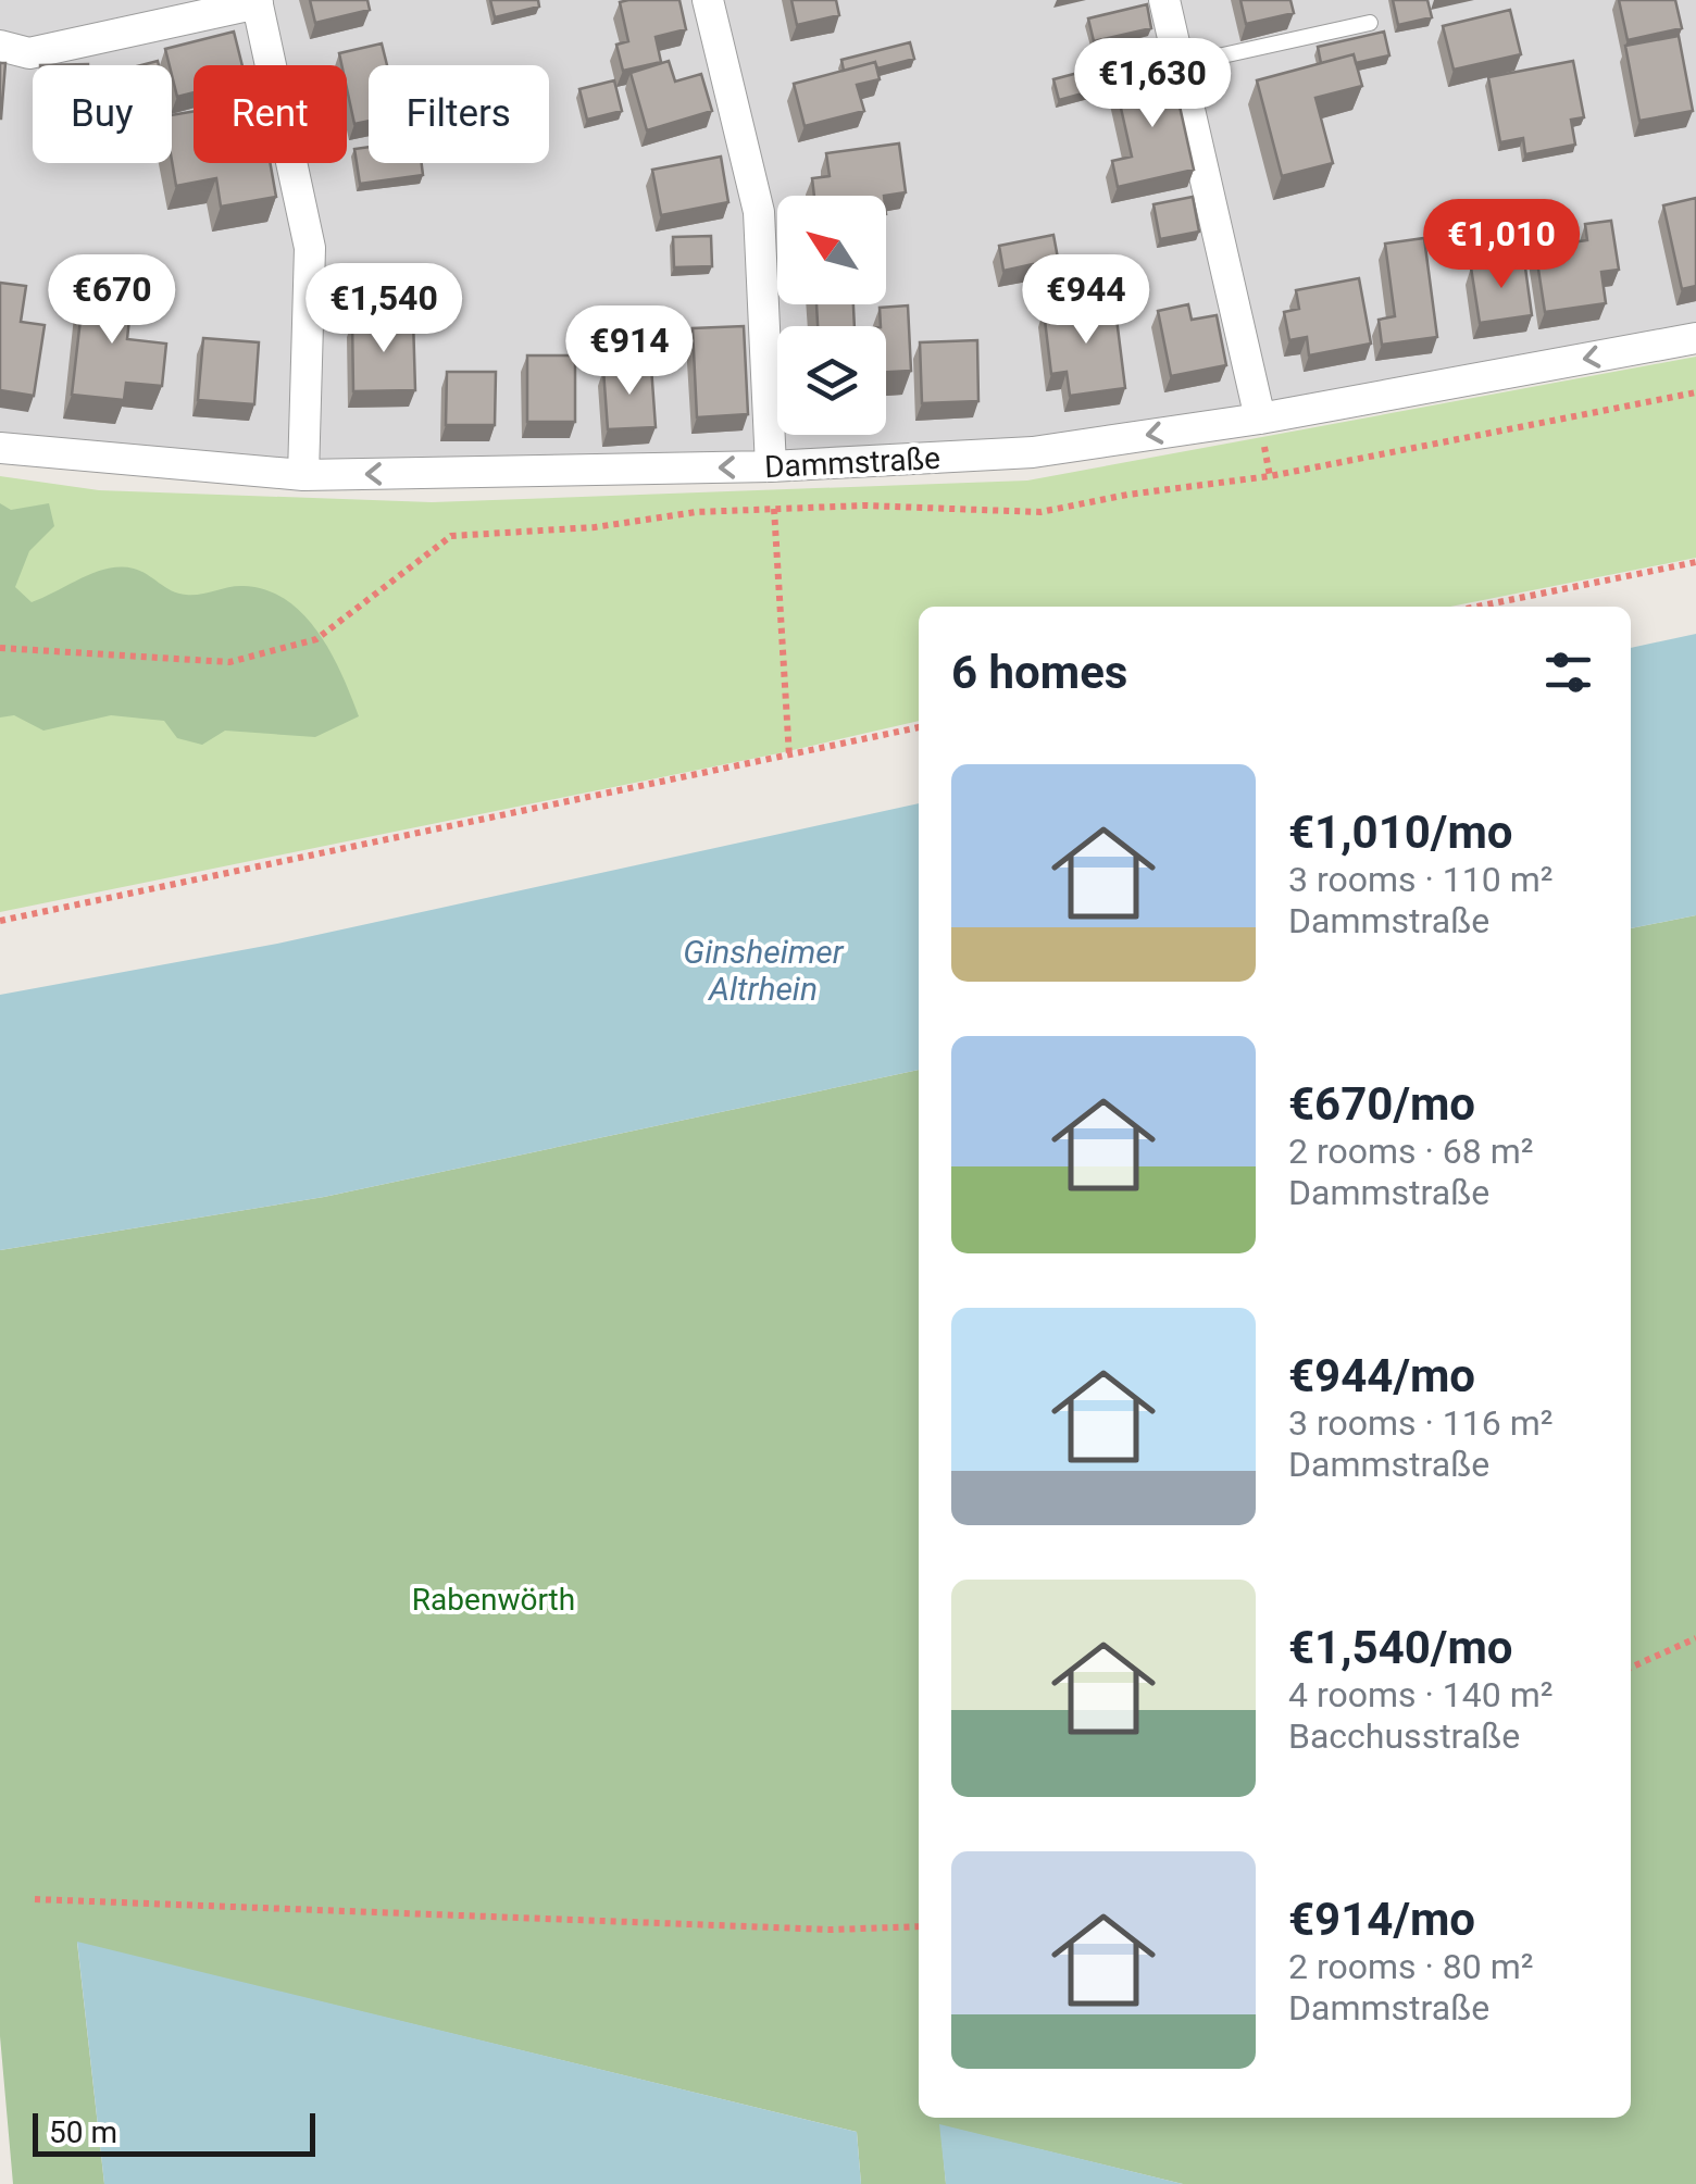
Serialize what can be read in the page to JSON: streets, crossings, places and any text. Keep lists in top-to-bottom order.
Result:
{
  "streets": {
    "street": ["Dammstraße"]
  },
  "one_way": ["Dammstraße"],
  "water": ["Ginsheimer Altrhein"],
  "parks": ["Rabenwörth"],
  "scale_bar": "50 m",
  "north": "top left",
  "page": {
    "price": [
      "€1,630",
      "€1,010",
      "€670",
      "€944",
      "€1,540",
      "€914"
    ],
    "chip": ["Buy", "Rent", "Filters"],
    "heading": "6 homes",
    "list": [
      {
        "name": "€1,010/mo",
        "note": "3 rooms · 110 m² · Dammstraße"
      },
      {
        "name": "€670/mo",
        "note": "2 rooms · 68 m² · Dammstraße"
      },
      {
        "name": "€944/mo",
        "note": "3 rooms · 116 m² · Dammstraße"
      },
      {
        "name": "€1,540/mo",
        "note": "4 rooms · 140 m² · Bacchusstraße"
      },
      {
        "name": "€914/mo",
        "note": "2 rooms · 80 m² · Dammstraße"
      }
    ],
    "scale": "50 m"
  }
}
